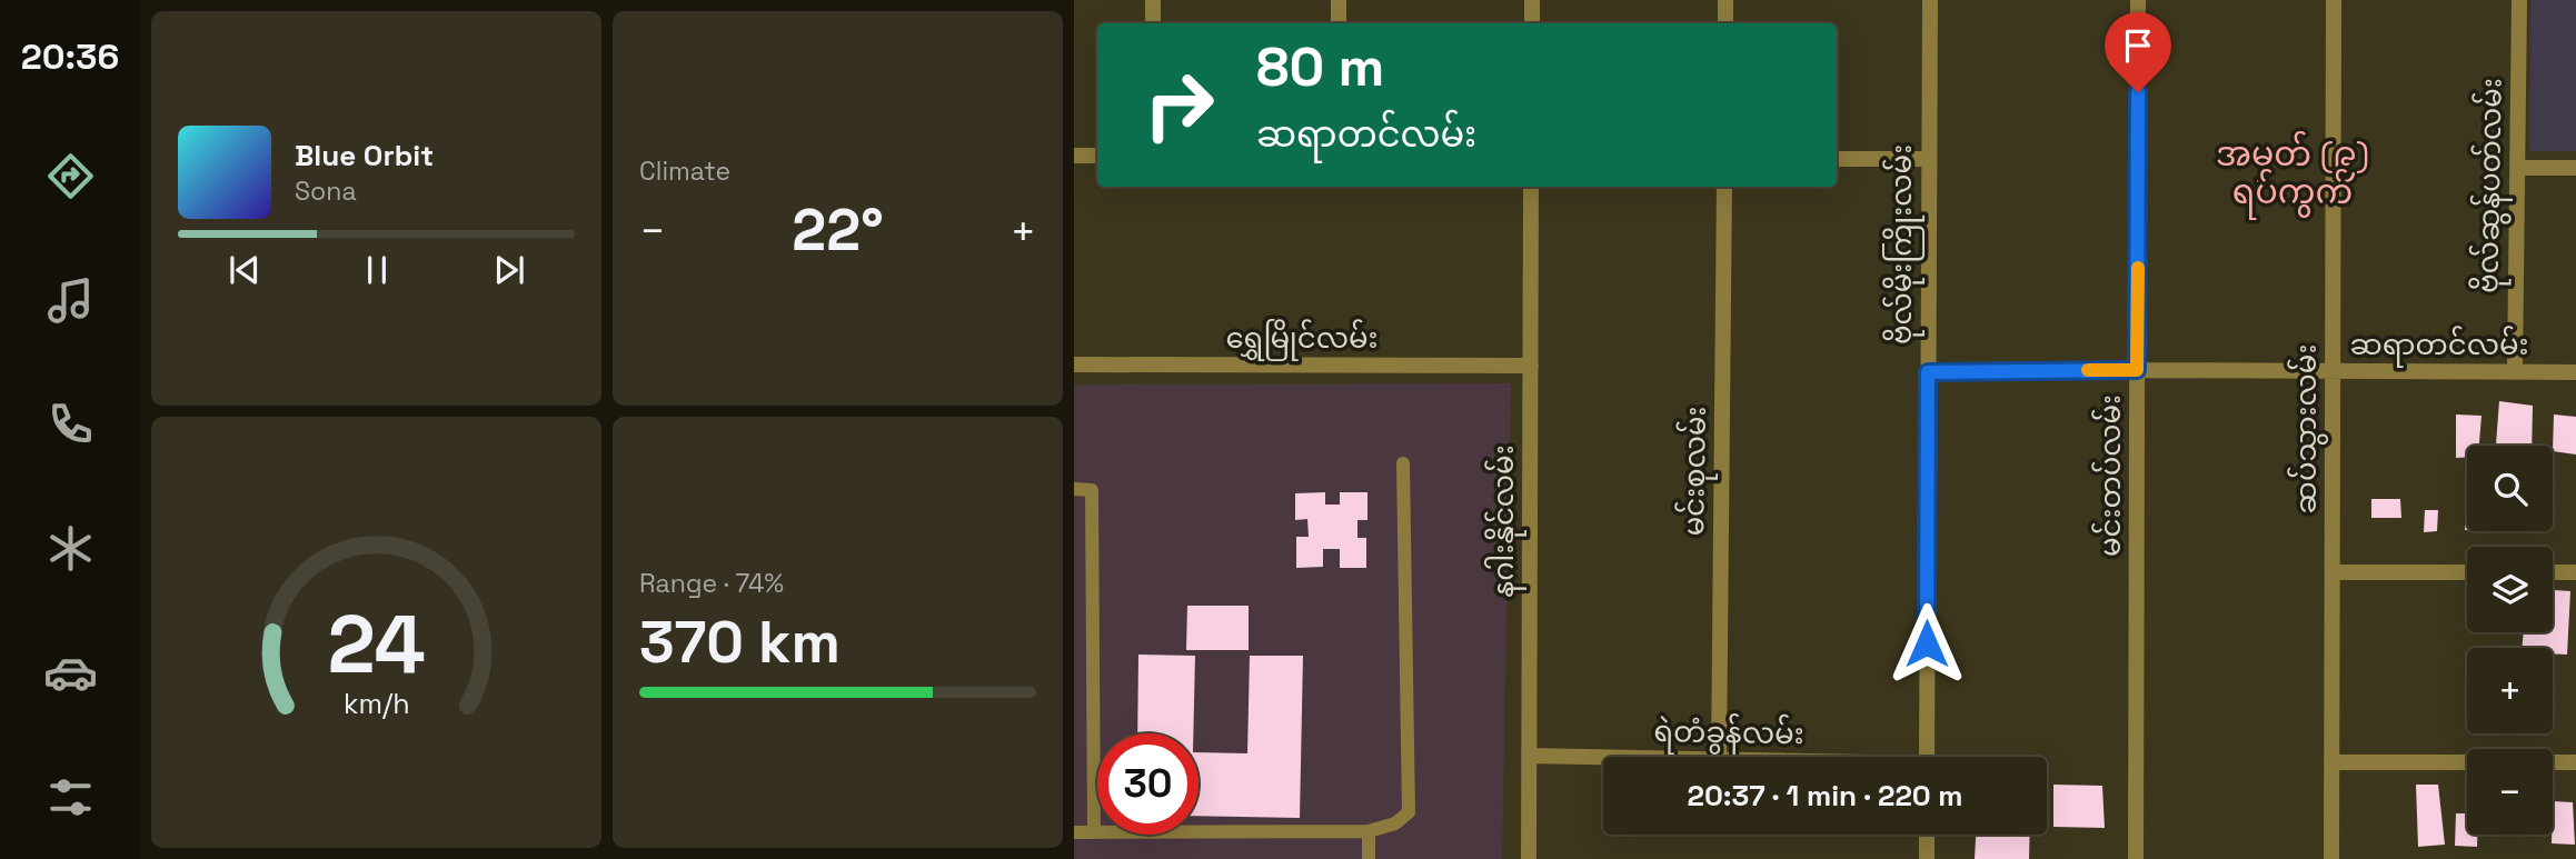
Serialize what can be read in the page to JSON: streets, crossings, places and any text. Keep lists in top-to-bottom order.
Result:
{
  "streets": {
    "street": [
      "ဗိုလ်ဆွန်ပတ်လမ်း",
      "ဗိုလ်မိုးကြိုးလမ်း",
      "ရွှေမြိုင်လမ်း",
      "ဆရာတင်လမ်း",
      "ဆပ်သွားလမ်း",
      "မင်းစုလမ်း",
      "မင်းတပ်လမ်း",
      "နဂါးနိုင်လမ်း",
      "ရဲတံခွန်လမ်း"
    ]
  },
  "crossings": [
    ["ဗိုလ်ဆွန်ပတ်လမ်း", "ဆရာတင်လမ်း"],
    ["ဗိုလ်မိုးကြိုးလမ်း", "ဆရာတင်လမ်း"],
    ["ရွှေမြိုင်လမ်း", "နဂါးနိုင်လမ်း"],
    ["ဆရာတင်လမ်း", "ဆပ်သွားလမ်း"],
    ["ဆရာတင်လမ်း", "မင်းတပ်လမ်း"],
    ["နဂါးနိုင်လမ်း", "ရဲတံခွန်လမ်း"]
  ],
  "districts": ["အမှတ် (၉) ရပ်ကွက်"],
  "page": {
    "tabs": "20:36",
    "tile": [
      "Climate",
      ["Range · 74%", "370 km"]
    ],
    "turn": ["80 m", "ဆရာတင်လမ်း"],
    "song": ["Blue Orbit", "Sona"],
    "heat": ["−", "22°", "+"],
    "map_buttons": ["+", "−"],
    "limit": "30",
    "trip": "20:37 · 1 min · 220 m",
    "gauge": ["24", "km/h"]
  }
}
